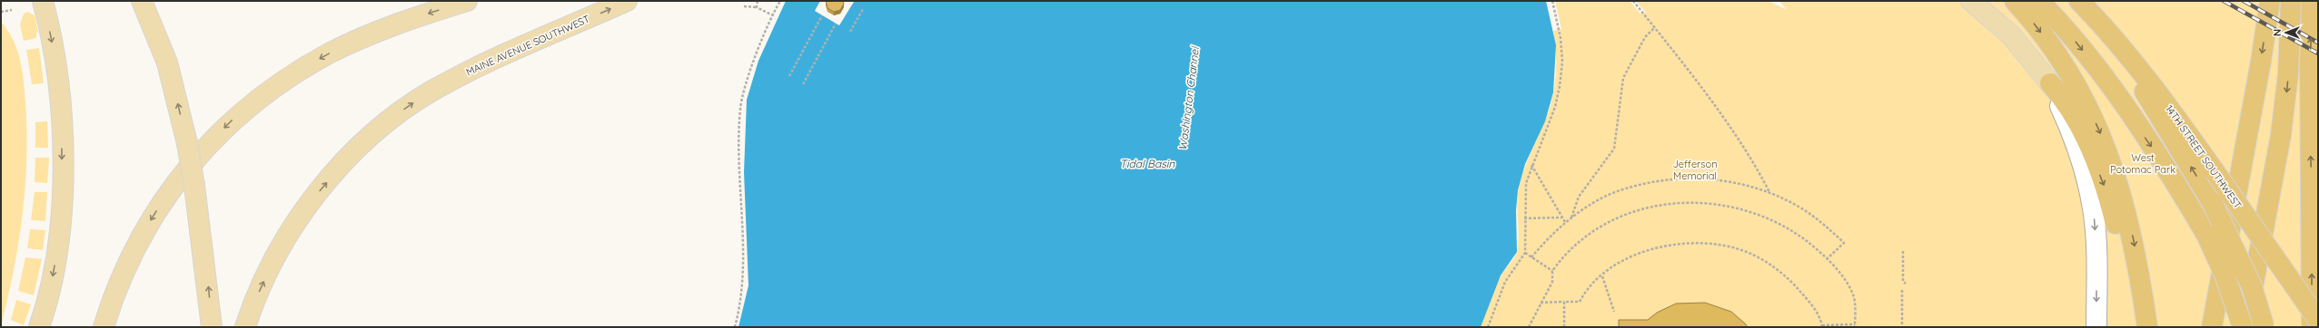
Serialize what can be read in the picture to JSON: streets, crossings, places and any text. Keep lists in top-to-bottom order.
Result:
{
  "streets": {
    "highway": ["14TH STREET SOUTHWEST"],
    "main road": ["MAINE AVENUE SOUTHWEST"]
  },
  "water": ["Washington Channel", "Tidal Basin"],
  "parks": ["West Potomac Park", "Jefferson Memorial"],
  "north": "left"
}
